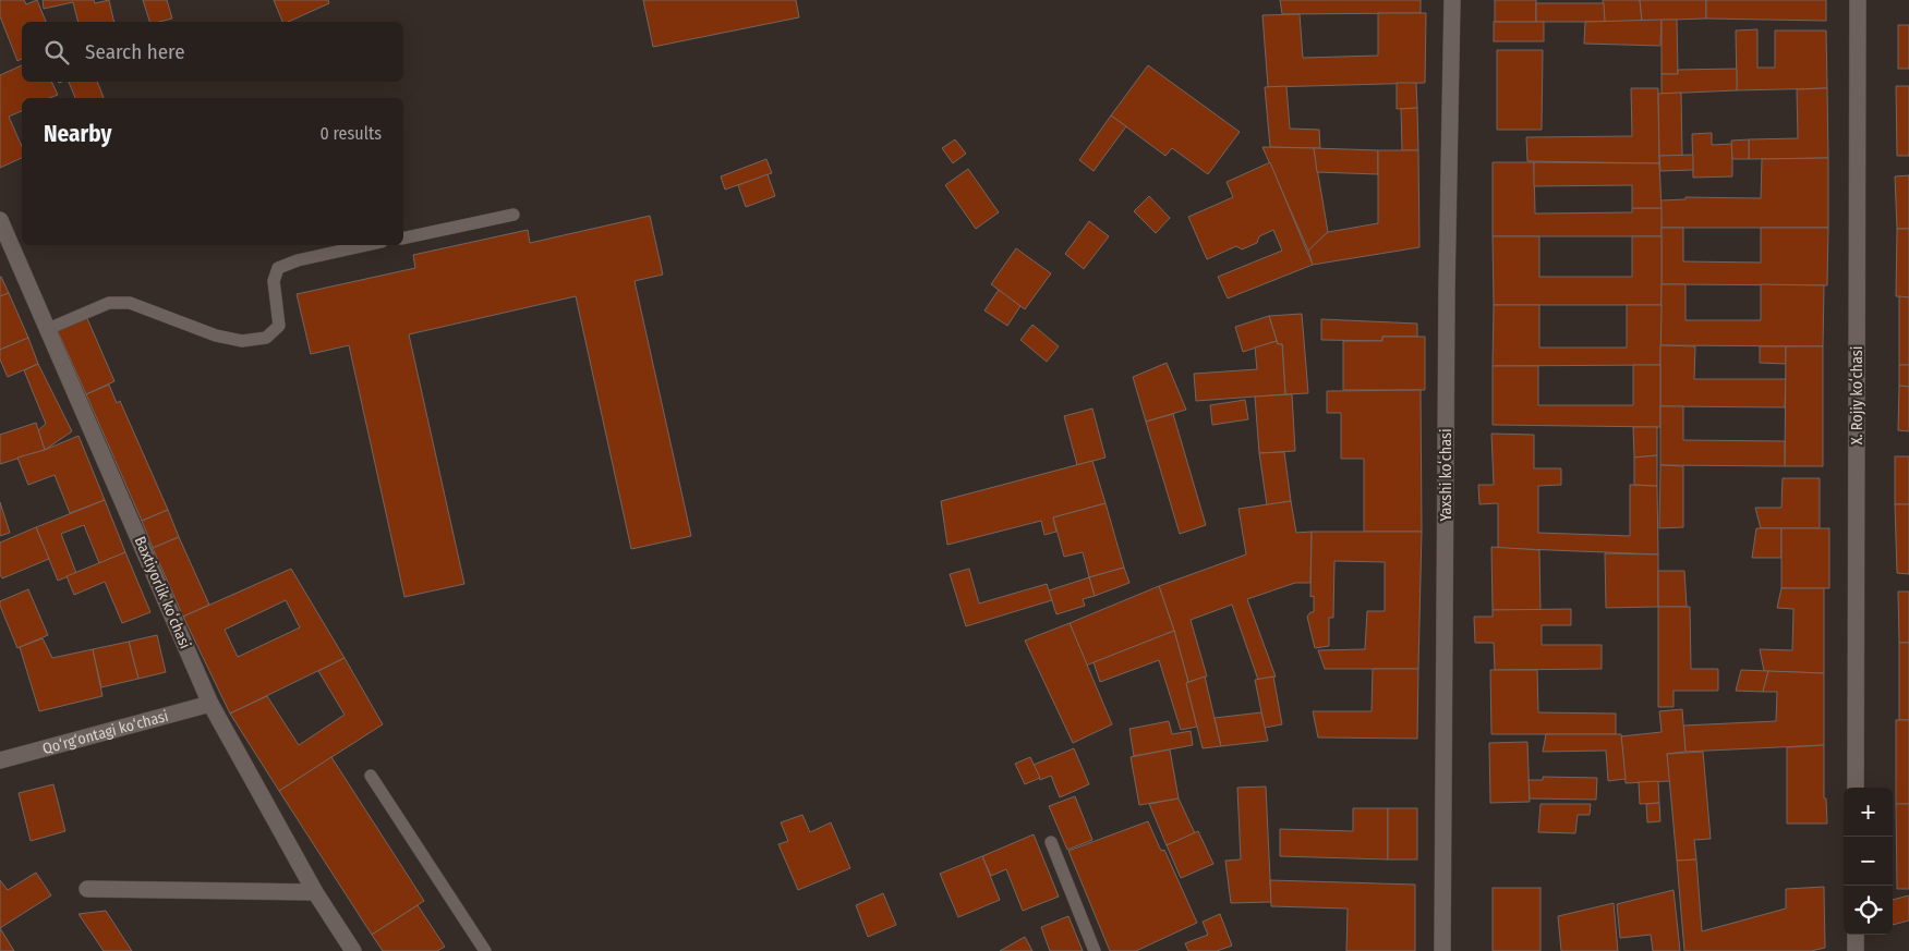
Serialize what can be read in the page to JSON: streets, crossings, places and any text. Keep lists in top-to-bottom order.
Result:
{
  "streets": {
    "street": [
      "X. Rojiy koʻchasi",
      "Yaxshi koʻchasi",
      "Baxtiyorlik koʻchasi",
      "Qo‘rg‘ontagi ko‘chasi"
    ]
  },
  "crossings": [
    ["Baxtiyorlik koʻchasi", "Qo‘rg‘ontagi ko‘chasi"]
  ],
  "page": {
    "search": "Search here",
    "heading": ["Nearby", "0 results"],
    "map_buttons": ["+", "−"]
  }
}
